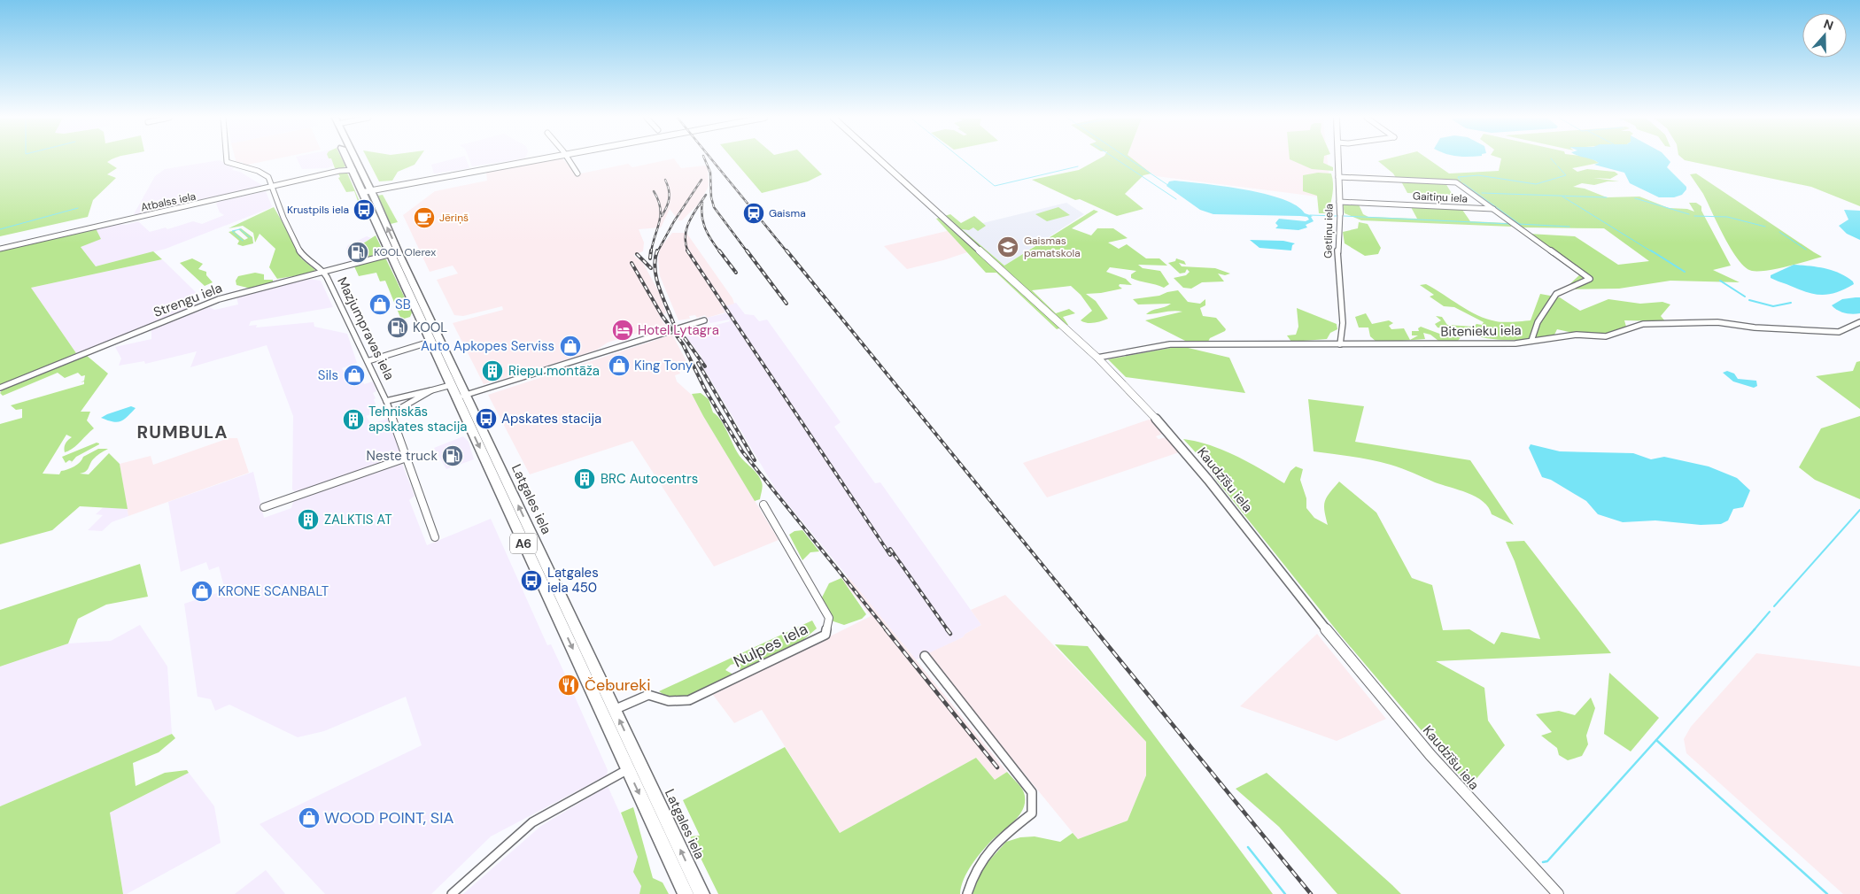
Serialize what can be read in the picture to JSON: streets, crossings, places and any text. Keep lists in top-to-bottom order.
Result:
{
  "streets": {
    "highway": ["Latgales iela", "A6"],
    "street": [
      "Gaitiņu iela",
      "Atbalss iela",
      "Getliņu iela",
      "Strengu iela",
      "Mazjumpravas iela",
      "Bitenieku iela",
      "Kaudzīšu iela",
      "Nulpes iela"
    ]
  },
  "crossings": [
    ["Gaitiņu iela", "Getliņu iela"],
    ["Atbalss iela", "Mazjumpravas iela"],
    ["Atbalss iela", "Latgales iela"],
    ["Getliņu iela", "Bitenieku iela"],
    ["Strengu iela", "Mazjumpravas iela"],
    ["Strengu iela", "Latgales iela"],
    ["Bitenieku iela", "Kaudzīšu iela"],
    ["Latgales iela", "Nulpes iela"]
  ],
  "districts": ["RUMBULA"],
  "places": {
    "bus stop": ["Krustpils iela", "Apskates stacija", "Latgales iela 450"],
    "station": ["Gaisma"],
    "cafe": ["Jēriņš"],
    "school or university": ["Gaismas pamatskola"],
    "fuel station": ["KOOL Olerex", "KOOL", "Neste truck"],
    "shop": [
      "SB",
      "Auto Apkopes Serviss",
      "King Tony",
      "Sils",
      "KRONE SCANBALT",
      "WOOD POINT, SIA"
    ],
    "hotel": ["Hotel Lytagra"],
    "building": [
      "Riepu montāža",
      "Tehniskās apskates stacija",
      "BRC Autocentrs",
      "ZALKTIS AT"
    ],
    "restaurant": ["Čebureki"]
  },
  "north": "top"
}
